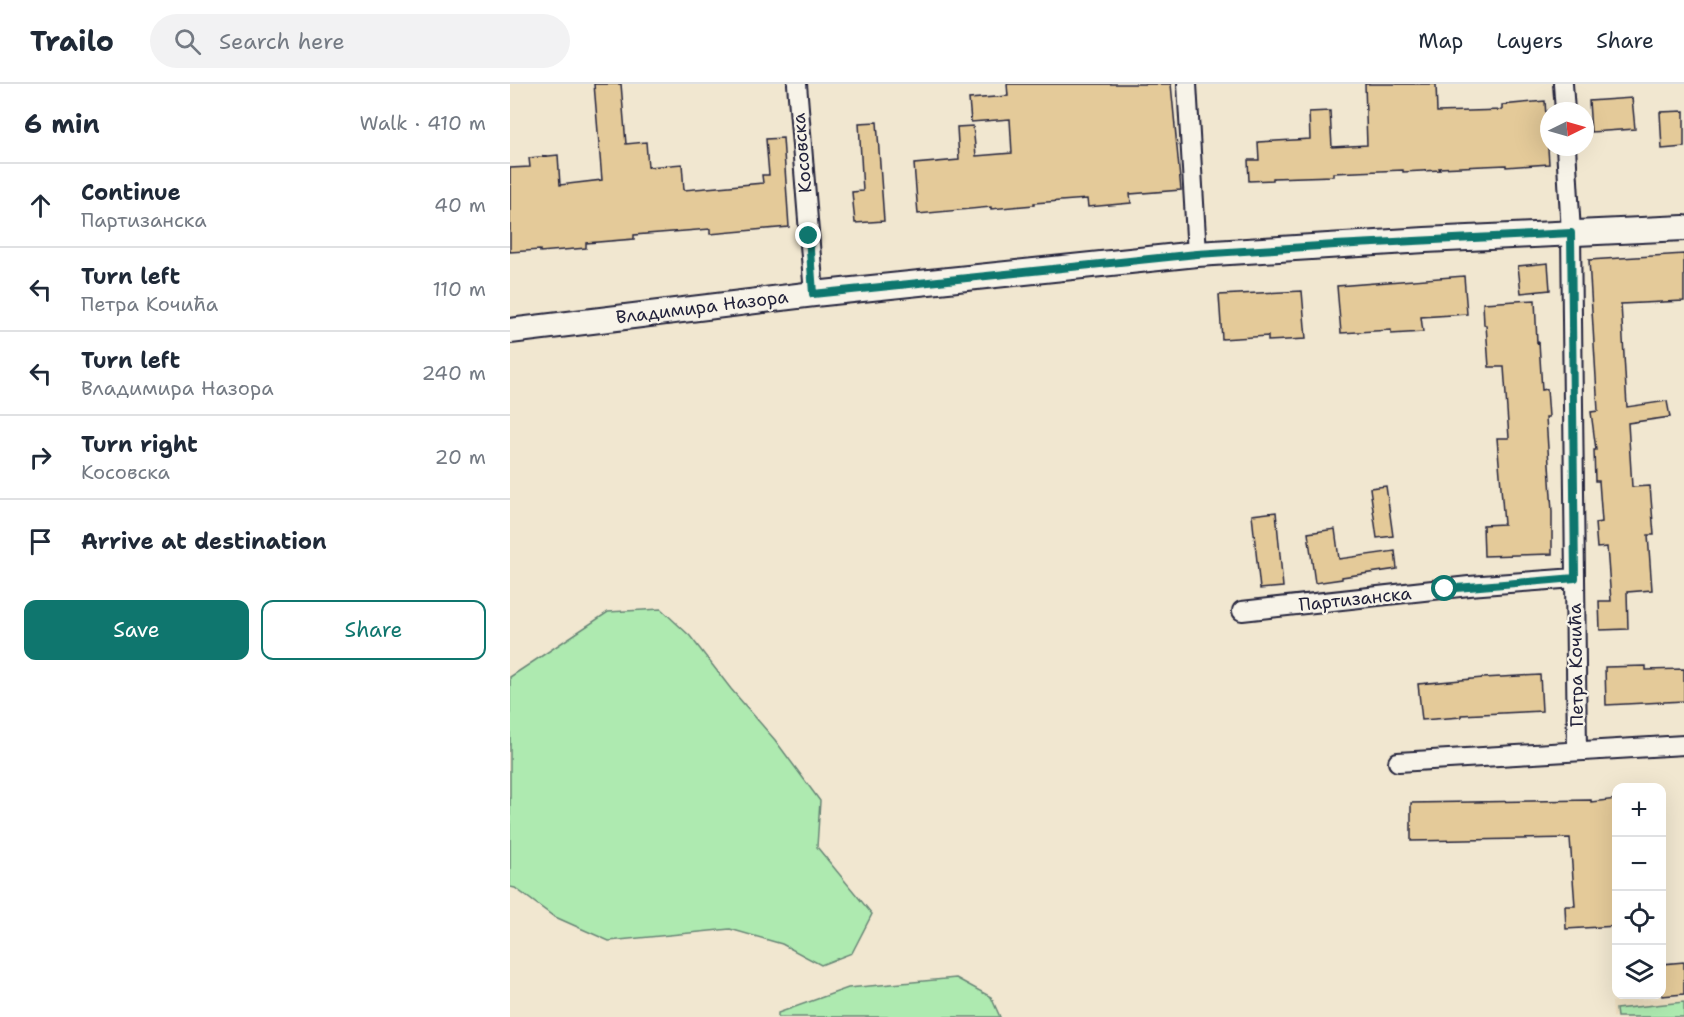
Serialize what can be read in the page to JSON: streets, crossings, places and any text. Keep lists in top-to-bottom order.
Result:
{
  "streets": {
    "street": [
      "Косовска",
      "Владимира Назора",
      "Партизанска",
      "Петра Кочића"
    ]
  },
  "crossings": [
    ["Косовска", "Владимира Назора"],
    ["Владимира Назора", "Петра Кочића"],
    ["Партизанска", "Петра Кочића"]
  ],
  "north": "right",
  "page": {
    "header": "Trailo",
    "search": "Search here",
    "nav": ["Map", "Layers", "Share"],
    "heading": ["6 min", "Walk · 410 m"],
    "list": [
      ["Continue", "Партизанска", "40 m"],
      ["Turn left", "Петра Кочића", "110 m"],
      ["Turn left", "Владимира Назора", "240 m"],
      ["Turn right", "Косовска", "20 m"],
      "Arrive at destination"
    ],
    "buttons": ["Save", "Share"],
    "map_buttons": ["+", "−"]
  }
}
